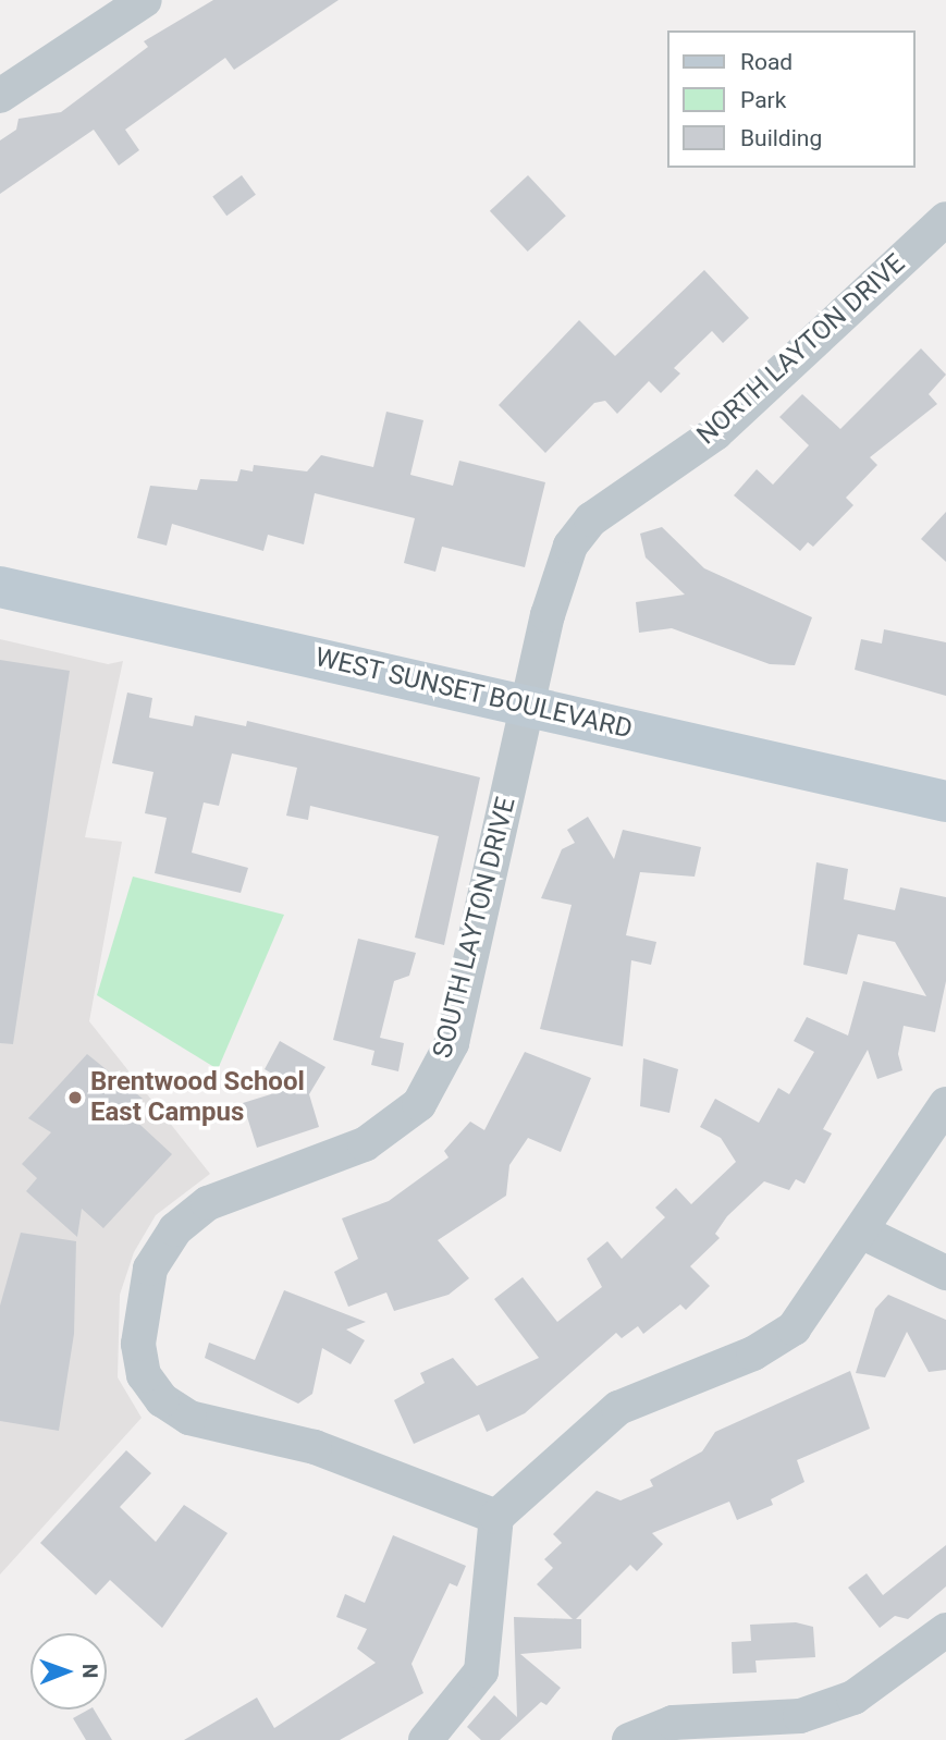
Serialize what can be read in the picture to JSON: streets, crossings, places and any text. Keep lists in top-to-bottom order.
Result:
{
  "streets": {
    "main road": ["WEST SUNSET BOULEVARD"],
    "street": ["NORTH LAYTON DRIVE", "SOUTH LAYTON DRIVE"]
  },
  "crossings": [
    ["NORTH LAYTON DRIVE", "WEST SUNSET BOULEVARD"],
    ["NORTH LAYTON DRIVE", "SOUTH LAYTON DRIVE"],
    ["WEST SUNSET BOULEVARD", "SOUTH LAYTON DRIVE"]
  ],
  "places": ["Brentwood School East Campus"],
  "legend": ["Road", "Park", "Building"],
  "north": "right"
}
